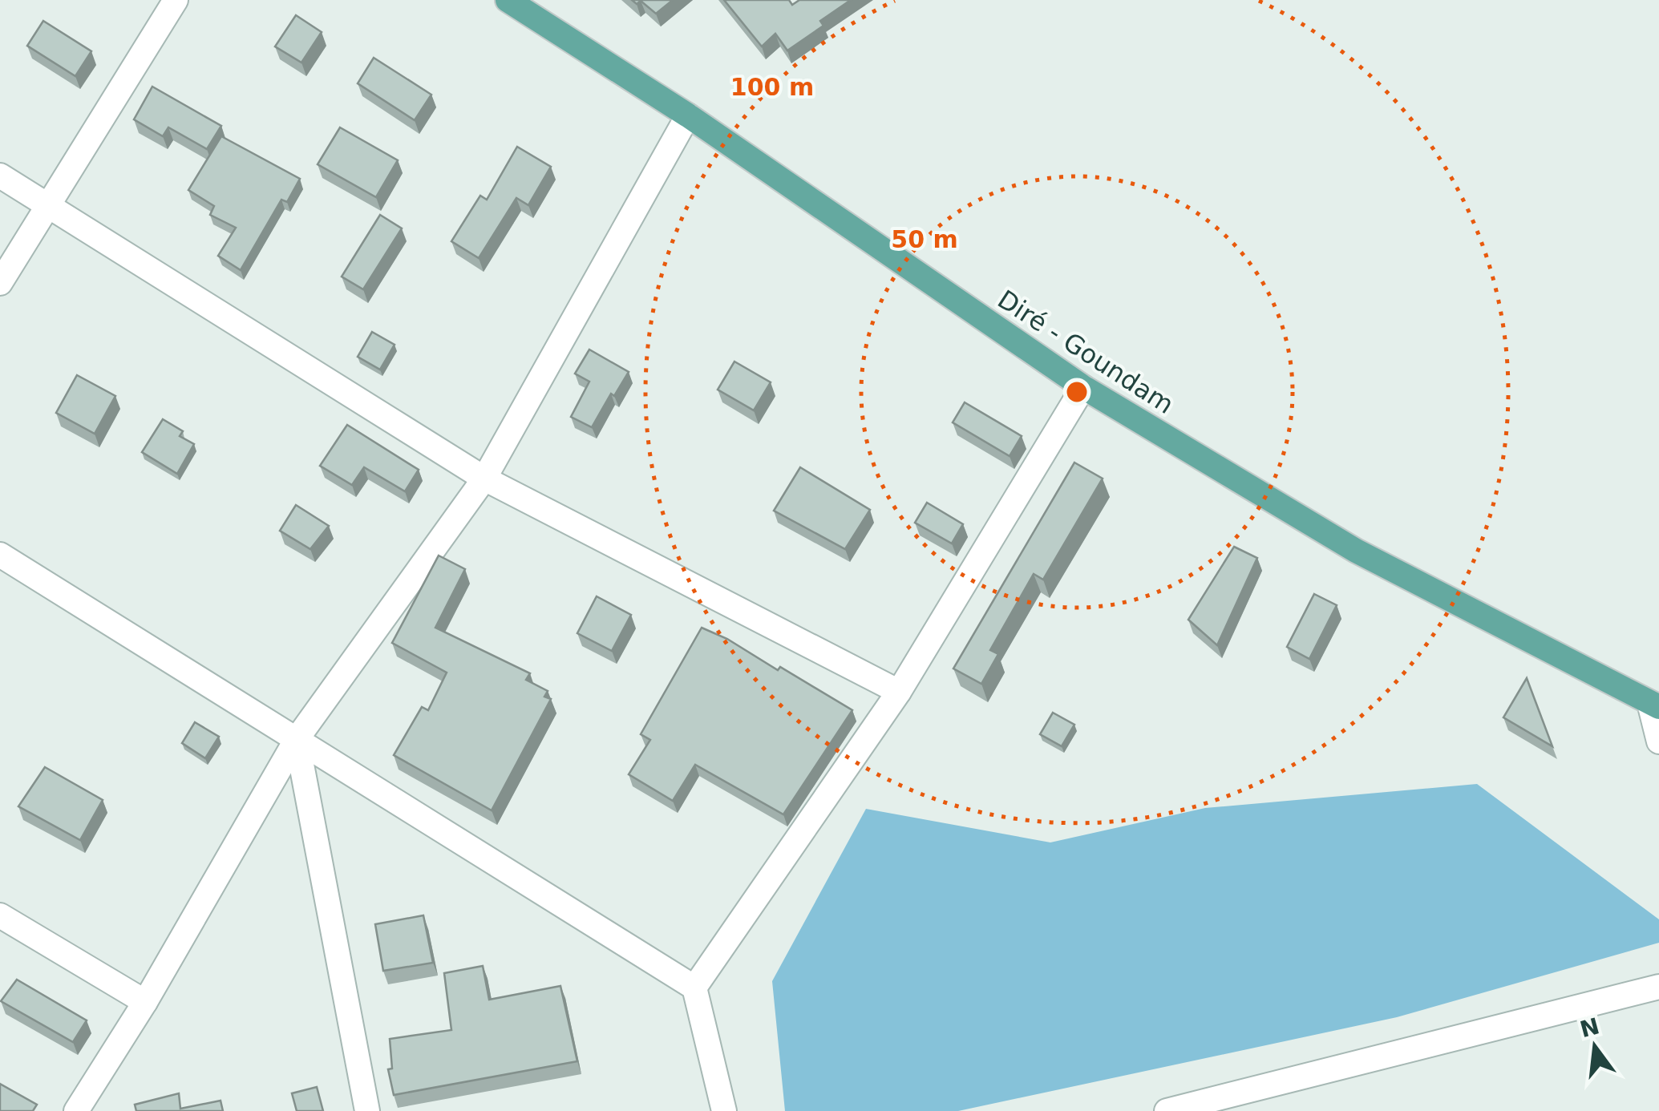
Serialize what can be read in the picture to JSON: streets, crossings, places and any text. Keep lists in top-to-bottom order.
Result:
{
  "streets": {
    "main road": ["Diré - Goundam"]
  },
  "north": "top",
  "rings": ["100 m", "50 m"]
}
